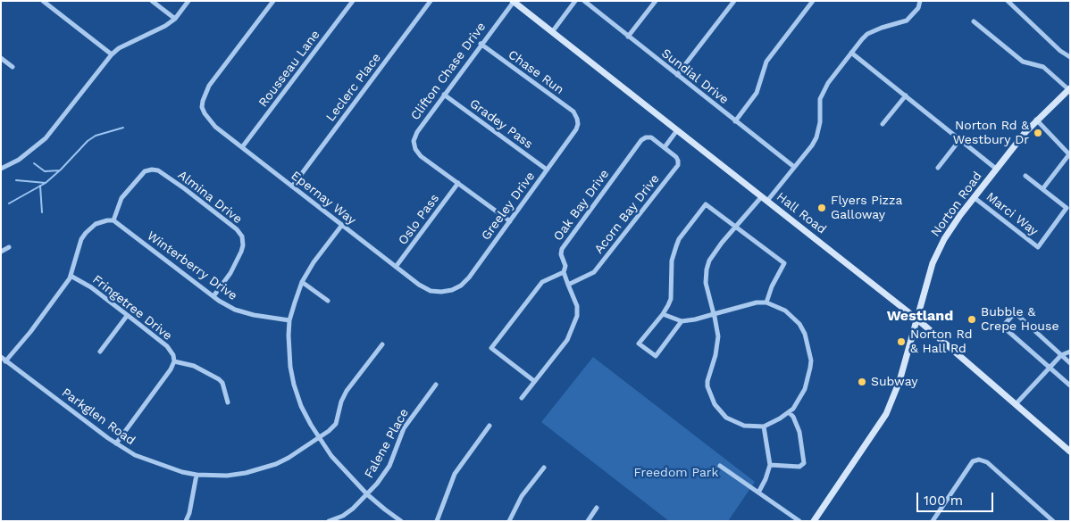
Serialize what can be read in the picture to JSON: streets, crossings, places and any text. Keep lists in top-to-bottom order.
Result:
{
  "streets": {
    "main road": ["Norton Road", "Hall Road"],
    "street": [
      "Rousseau Lane",
      "Clifton Chase Drive",
      "Chase Run",
      "Sundial Drive",
      "Leclerc Place",
      "Gradey Pass",
      "Almina Drive",
      "Epernay Way",
      "Oak Bay Drive",
      "Greeley Drive",
      "Acorn Bay Drive",
      "Marci Way",
      "Oslo Pass",
      "Winterberry Drive",
      "Fringetree Drive",
      "Parkglen Road",
      "Falene Place"
    ]
  },
  "crossings": [
    ["Rousseau Lane", "Epernay Way"],
    ["Clifton Chase Drive", "Chase Run"],
    ["Clifton Chase Drive", "Gradey Pass"],
    ["Clifton Chase Drive", "Hall Road"],
    ["Clifton Chase Drive", "Oslo Pass"],
    ["Chase Run", "Greeley Drive"],
    ["Leclerc Place", "Epernay Way"],
    ["Gradey Pass", "Greeley Drive"],
    ["Almina Drive", "Winterberry Drive"],
    ["Epernay Way", "Greeley Drive"],
    ["Epernay Way", "Oslo Pass"],
    ["Norton Road", "Hall Road"],
    ["Norton Road", "Marci Way"],
    ["Oak Bay Drive", "Acorn Bay Drive"]
  ],
  "districts": ["Westland"],
  "parks": ["Freedom Park"],
  "places": [
    "Norton Rd & Westbury Dr",
    "Flyers Pizza Galloway",
    "Bubble & Crepe House",
    "Norton Rd & Hall Rd",
    "Subway"
  ],
  "scale_bar": "100 m"
}
